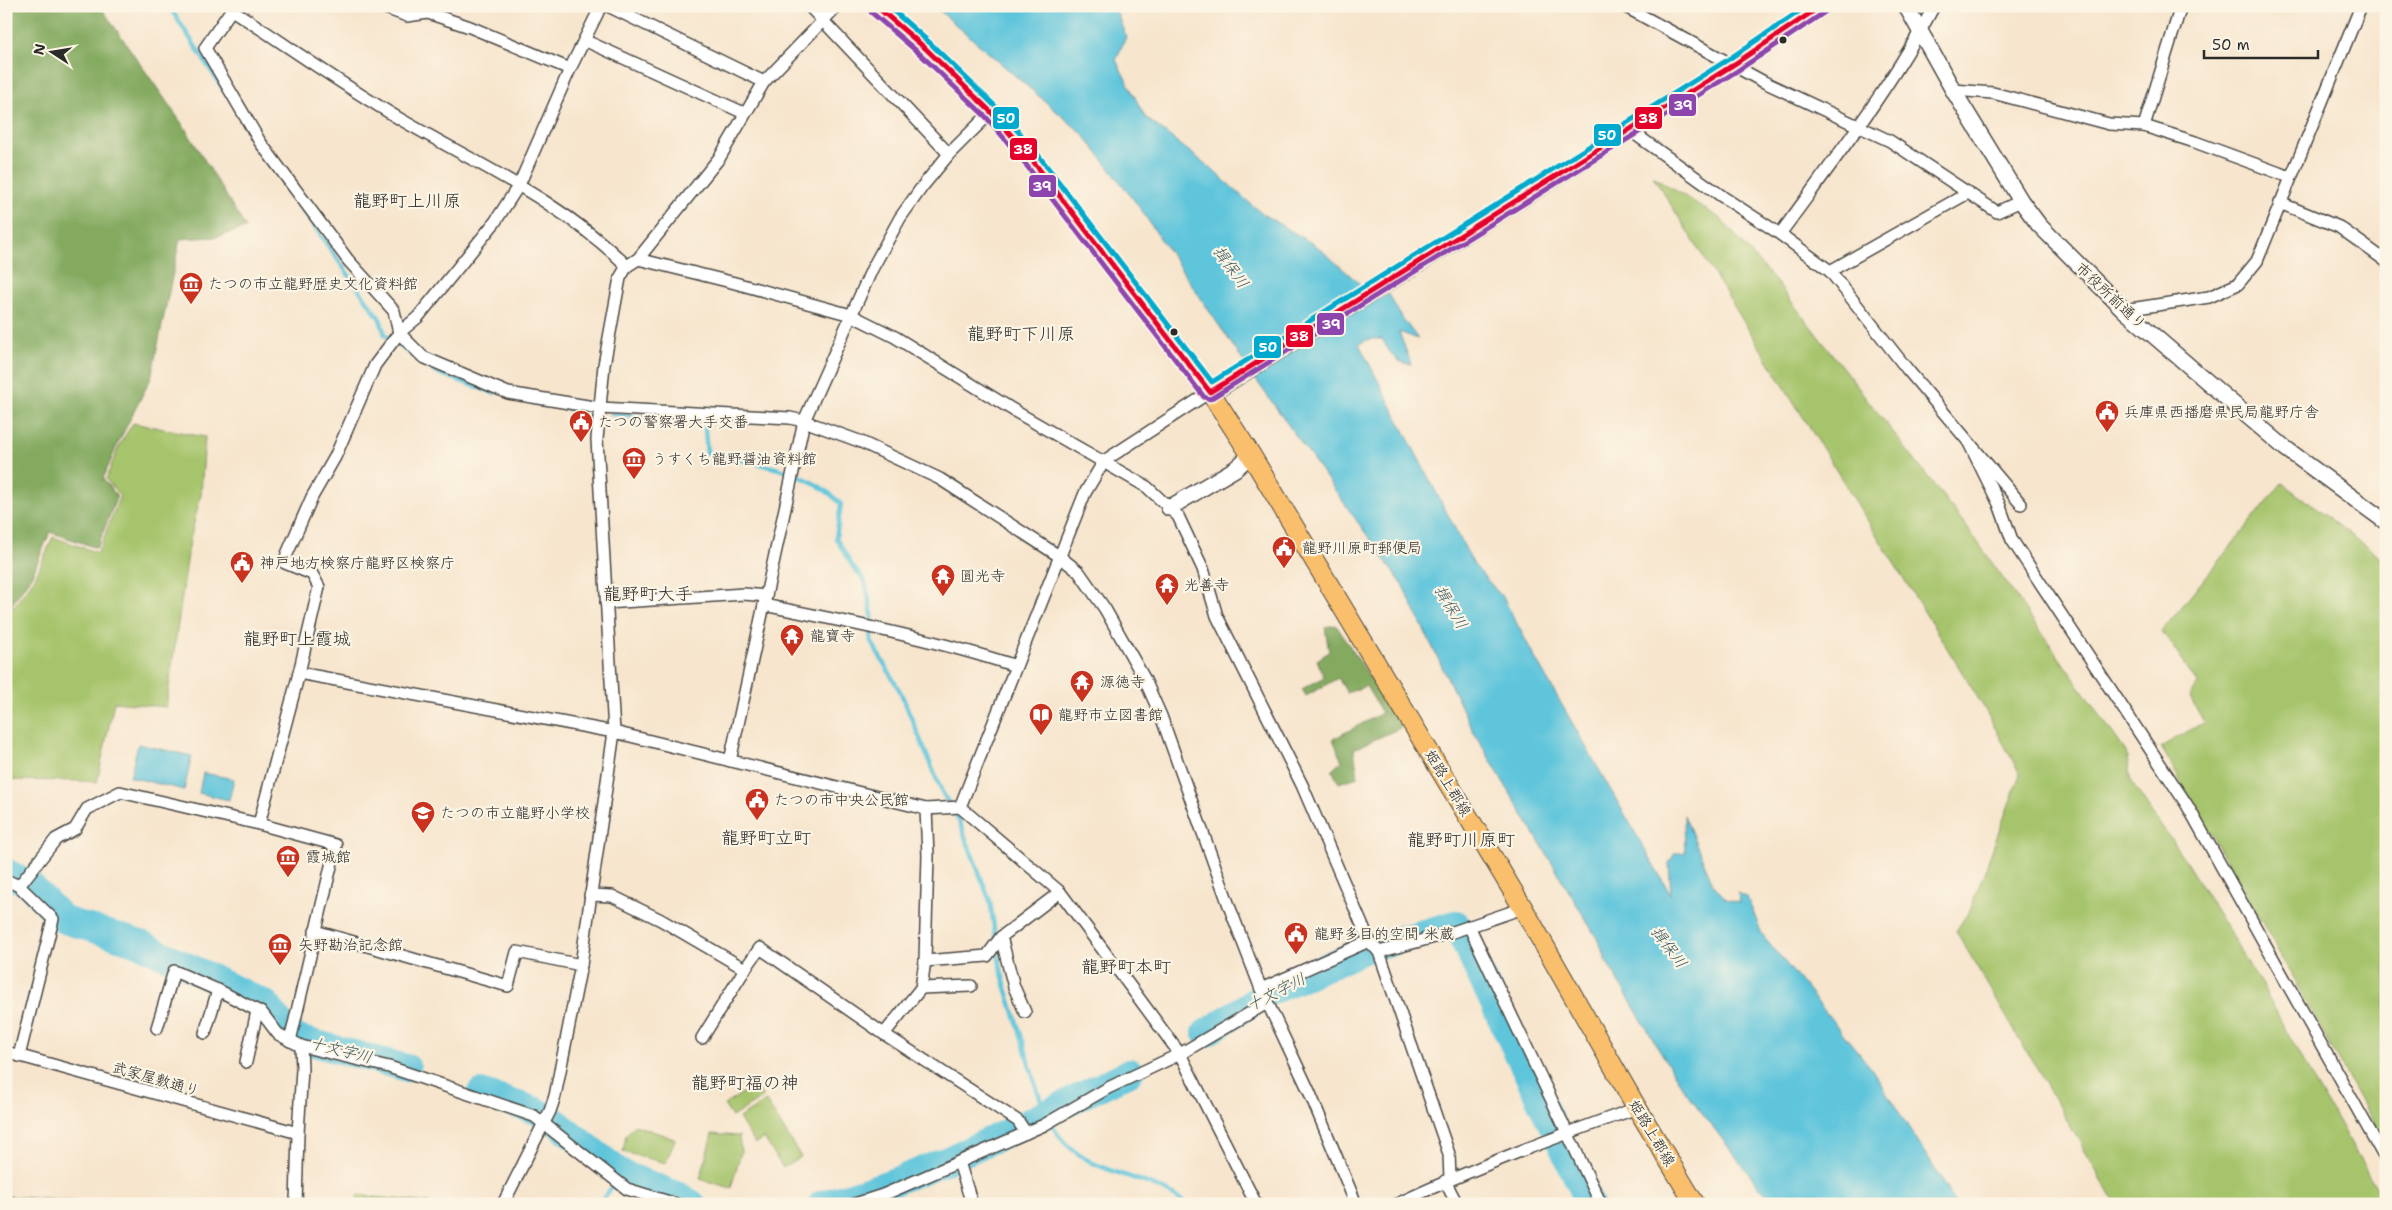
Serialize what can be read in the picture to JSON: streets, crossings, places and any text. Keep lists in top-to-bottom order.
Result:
{
  "streets": {
    "main road": ["姫路上郡線"],
    "street": ["市役所前通り", "武家屋敷通り"]
  },
  "districts": [
    "龍野町上川原",
    "龍野町下川原",
    "龍野町大手",
    "龍野町上霞城",
    "龍野町立町",
    "龍野町川原町",
    "龍野町本町",
    "龍野町福の神"
  ],
  "water": ["揖保川", "十文字川"],
  "places": {
    "museum": [
      "たつの市立龍野歴史文化資料館",
      "うすくち龍野醤油資料館",
      "霞城館",
      "矢野勘治記念館"
    ],
    "public building": [
      "兵庫県西播磨県民局龍野庁舎",
      "たつの警察署大手交番",
      "龍野川原町郵便局",
      "神戸地方検察庁龍野区検察庁",
      "たつの市中央公民館",
      "龍野多目的空間 米蔵"
    ],
    "temple": [
      "圓光寺",
      "光善寺",
      "龍寶寺",
      "源徳寺"
    ],
    "library": ["龍野市立図書館"],
    "school or university": ["たつの市立龍野小学校"]
  },
  "lines": ["transit line 38", "transit line 50", "transit line 39"],
  "scale_bar": "50 m",
  "north": "left"
}
